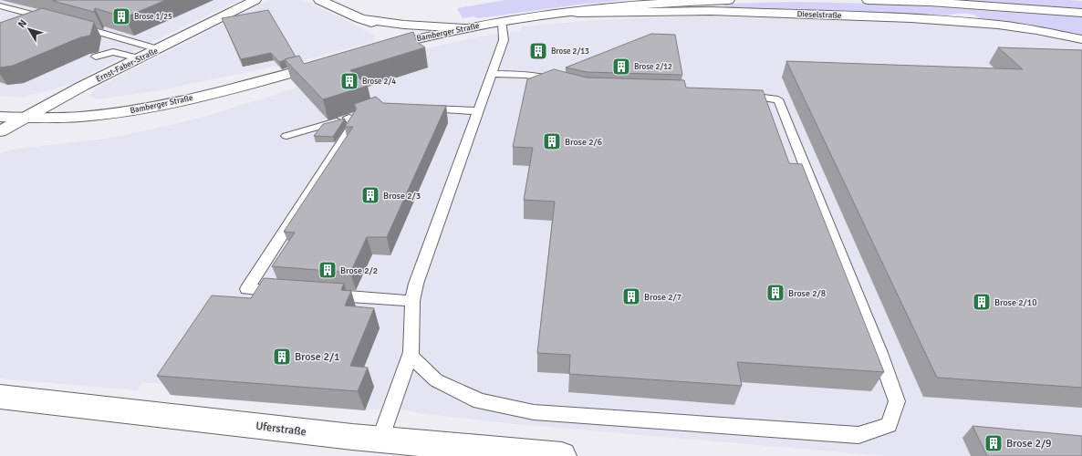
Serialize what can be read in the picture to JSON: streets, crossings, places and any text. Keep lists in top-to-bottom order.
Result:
{
  "streets": {
    "street": [
      "Dieselstraße",
      "Bamberger Straße",
      "Ernst-Faber-Straße",
      "Uferstraße"
    ]
  },
  "crossings": [
    ["Dieselstraße", "Bamberger Straße"],
    ["Bamberger Straße", "Ernst-Faber-Straße"]
  ],
  "places": {
    "building": [
      "Brose 1/25",
      "Brose 2/13",
      "Brose 2/12",
      "Brose 2/4",
      "Brose 2/6",
      "Brose 2/3",
      "Brose 2/2",
      "Brose 2/8",
      "Brose 2/7",
      "Brose 2/10",
      "Brose 2/1",
      "Brose 2/9"
    ]
  },
  "north": "top left"
}
